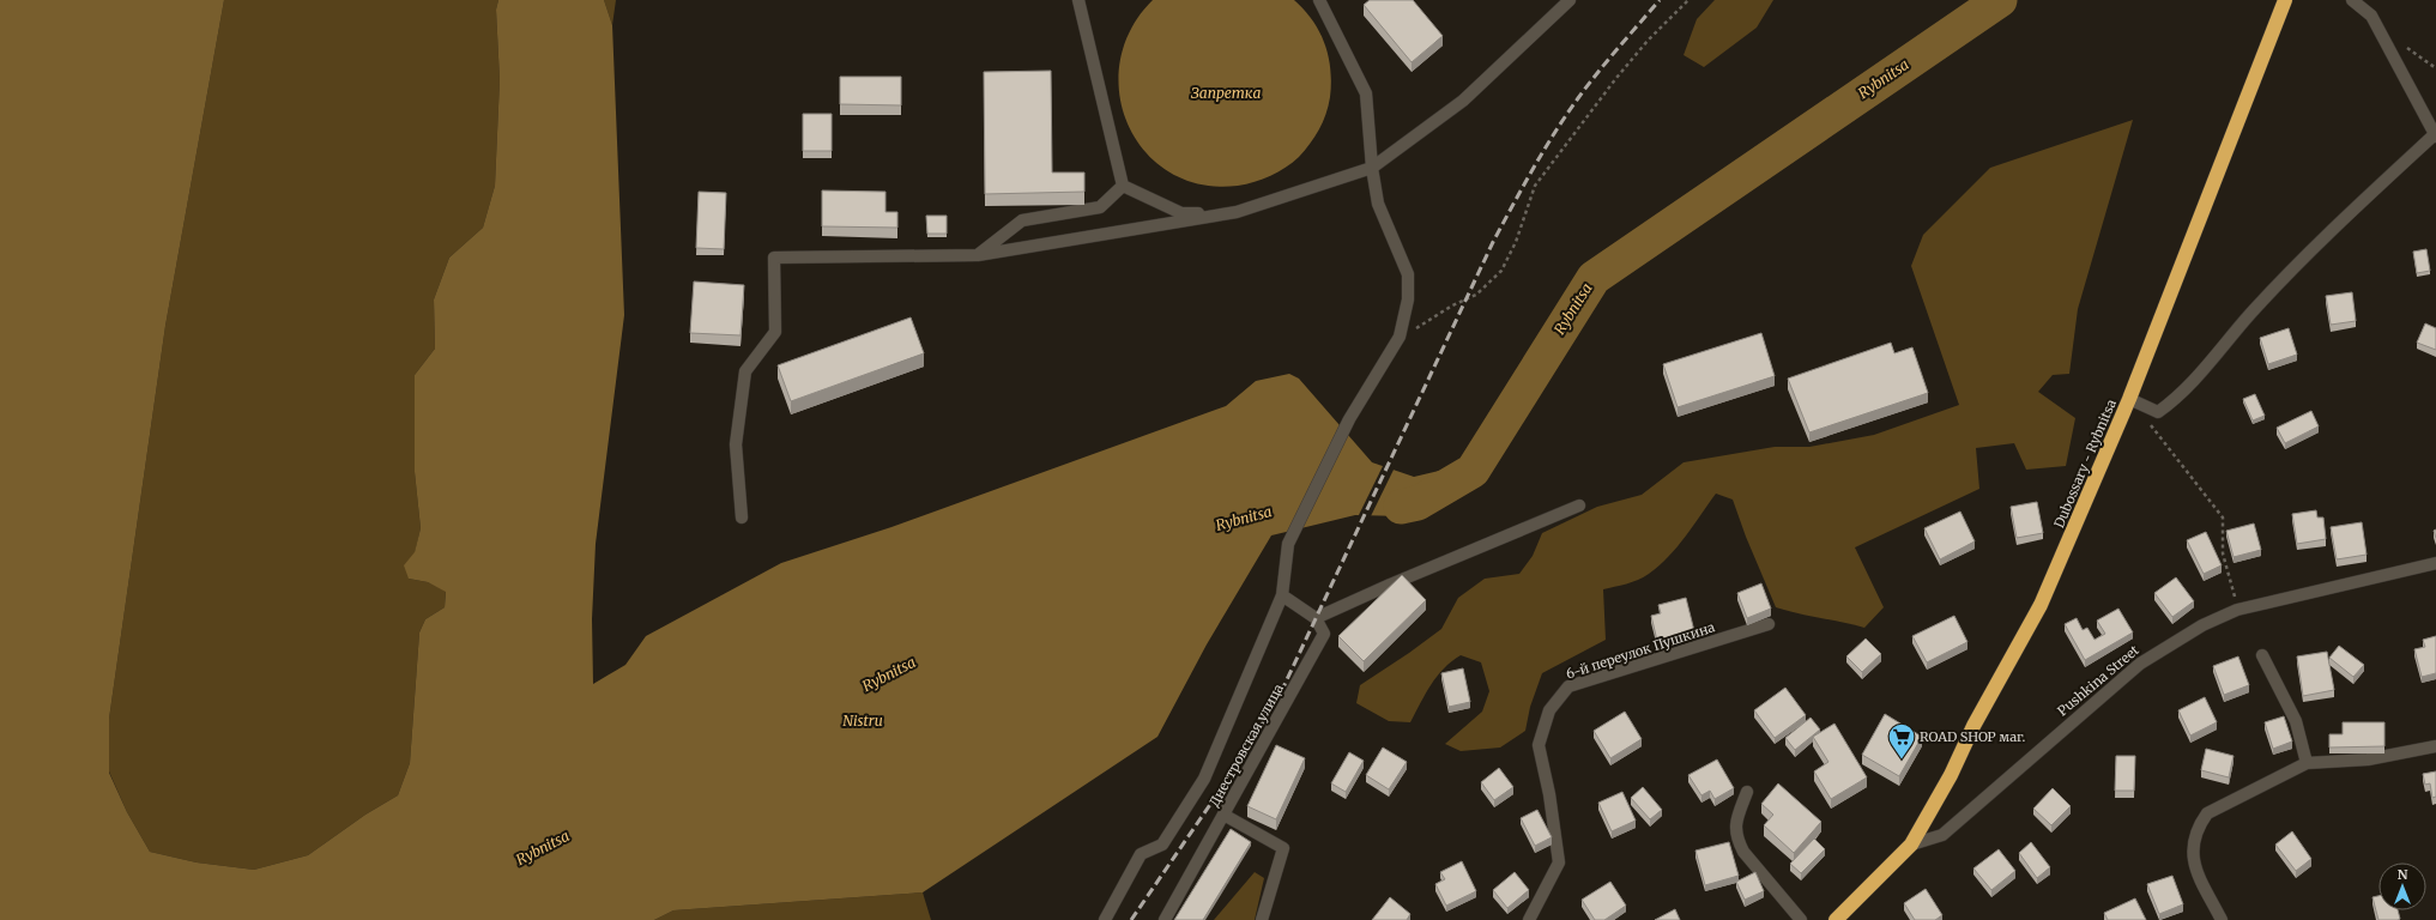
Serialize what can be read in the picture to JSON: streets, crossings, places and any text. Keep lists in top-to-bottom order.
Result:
{
  "streets": {
    "highway": ["Dubossary - Rybnitsa", "Pushkina Street"],
    "street": ["6-й переулок Пушкина", "Днестровская улица"]
  },
  "crossings": [
    ["Dubossary - Rybnitsa", "Pushkina Street"]
  ],
  "water": ["Rybnitsa", "Запретка", "Nistru"],
  "places": {
    "supermarket": ["ROAD SHOP маг."]
  },
  "north": "top"
}
